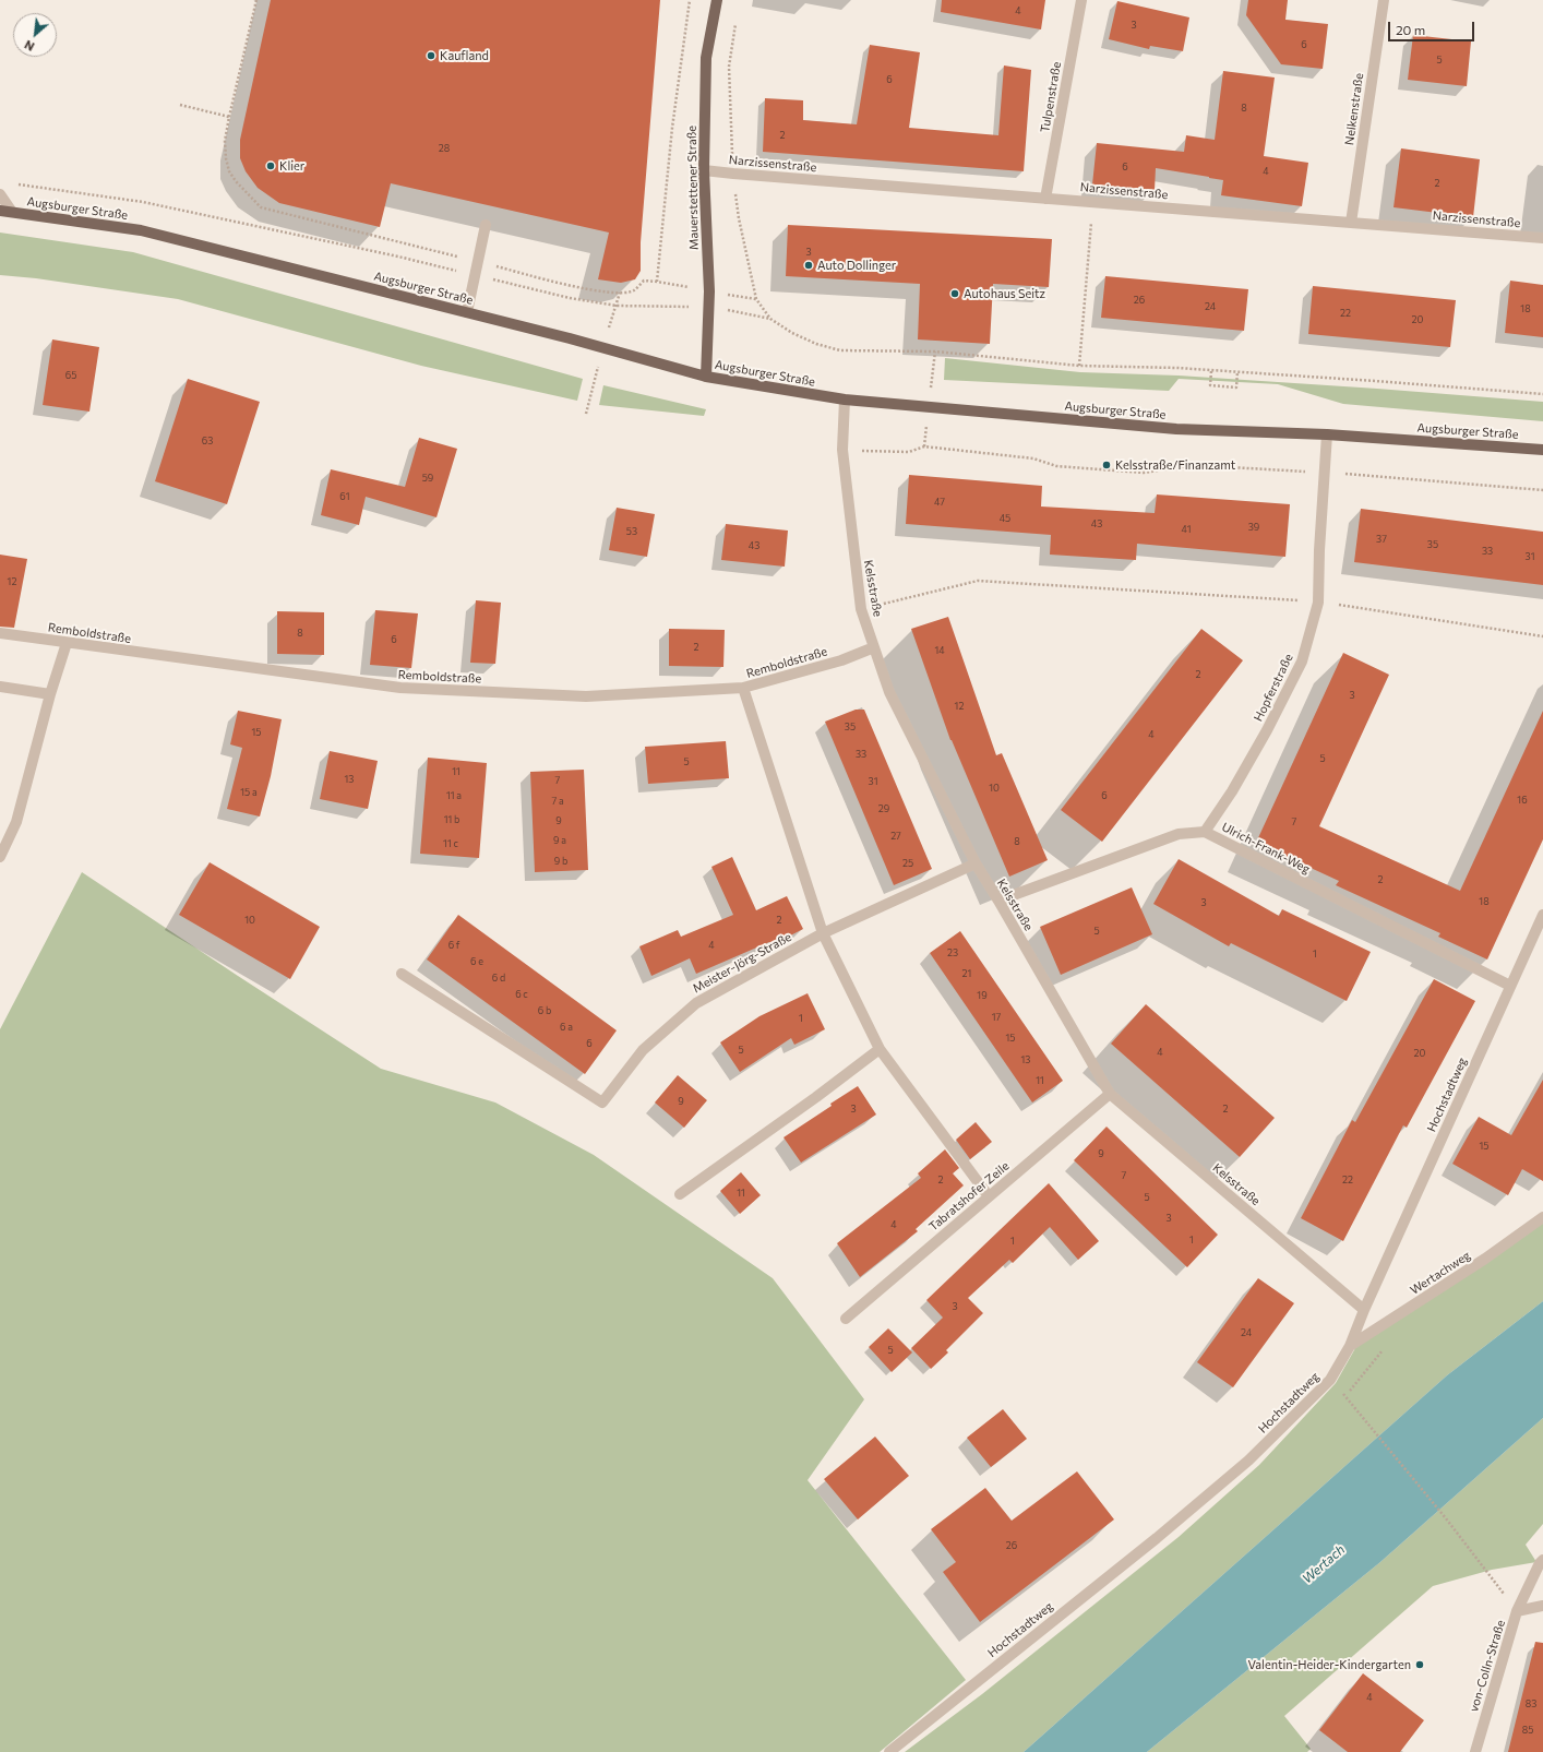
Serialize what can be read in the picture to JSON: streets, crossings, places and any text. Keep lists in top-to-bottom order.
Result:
{
  "streets": {
    "main road": ["Mauerstettener Straße", "Augsburger Straße"],
    "street": [
      "Tulpenstraße",
      "Nelkenstraße",
      "Narzissenstraße",
      "Kelsstraße",
      "Remboldstraße",
      "Hopferstraße",
      "Ulrich-Frank-Weg",
      "Meister-Jörg-Straße",
      "Hochstadtweg",
      "Tabratshofer Zeile",
      "Wertachweg",
      "von-Colln-Straße"
    ]
  },
  "crossings": [
    ["Tulpenstraße", "Narzissenstraße"],
    ["Nelkenstraße", "Narzissenstraße"],
    ["Narzissenstraße", "Mauerstettener Straße"],
    ["Mauerstettener Straße", "Augsburger Straße"],
    ["Augsburger Straße", "Kelsstraße"],
    ["Augsburger Straße", "Hopferstraße"],
    ["Kelsstraße", "Remboldstraße"],
    ["Kelsstraße", "Ulrich-Frank-Weg"],
    ["Kelsstraße", "Meister-Jörg-Straße"],
    ["Kelsstraße", "Hochstadtweg"],
    ["Kelsstraße", "Tabratshofer Zeile"],
    ["Hopferstraße", "Ulrich-Frank-Weg"],
    ["Ulrich-Frank-Weg", "Hochstadtweg"],
    ["Hochstadtweg", "Wertachweg"]
  ],
  "water": ["Wertach"],
  "places": [
    "Kaufland",
    "Klier",
    "Auto Dollinger",
    "Autohaus Seitz",
    "Kelsstraße/Finanzamt",
    "Valentin-Heider-Kindergarten"
  ],
  "house_numbers": [
    "4",
    "3",
    "6",
    "5",
    "6",
    "8",
    "2",
    "28",
    "6",
    "4",
    "2",
    "3",
    "26",
    "24",
    "18",
    "22",
    "20",
    "65",
    "63",
    "59",
    "61",
    "47",
    "45",
    "43",
    "39",
    "41",
    "53",
    "37",
    "35",
    "43",
    "33",
    "31",
    "12",
    "8",
    "6",
    "2",
    "14",
    "2",
    "3",
    "12",
    "35",
    "15",
    "4",
    "33",
    "5",
    "5",
    "11",
    "13",
    "7",
    "31",
    "10",
    "15 a",
    "11 a",
    "6",
    "16",
    "7 a",
    "29",
    "11 b",
    "9",
    "7",
    "27",
    "9 a",
    "8",
    "11 c",
    "9 b",
    "25",
    "2",
    "18",
    "3",
    "10",
    "2",
    "5",
    "6 f",
    "4",
    "23",
    "1",
    "6 e",
    "21",
    "6 d",
    "6 c",
    "19",
    "6 b",
    "17",
    "1",
    "6 a",
    "15",
    "6",
    "5",
    "4",
    "20",
    "13",
    "11",
    "9",
    "3",
    "2",
    "15",
    "9",
    "7",
    "2",
    "22",
    "11",
    "5",
    "3",
    "4",
    "1",
    "1",
    "3",
    "24",
    "5",
    "26",
    "4",
    "83",
    "85"
  ],
  "scale_bar": "20 m",
  "north": "bottom left"
}
